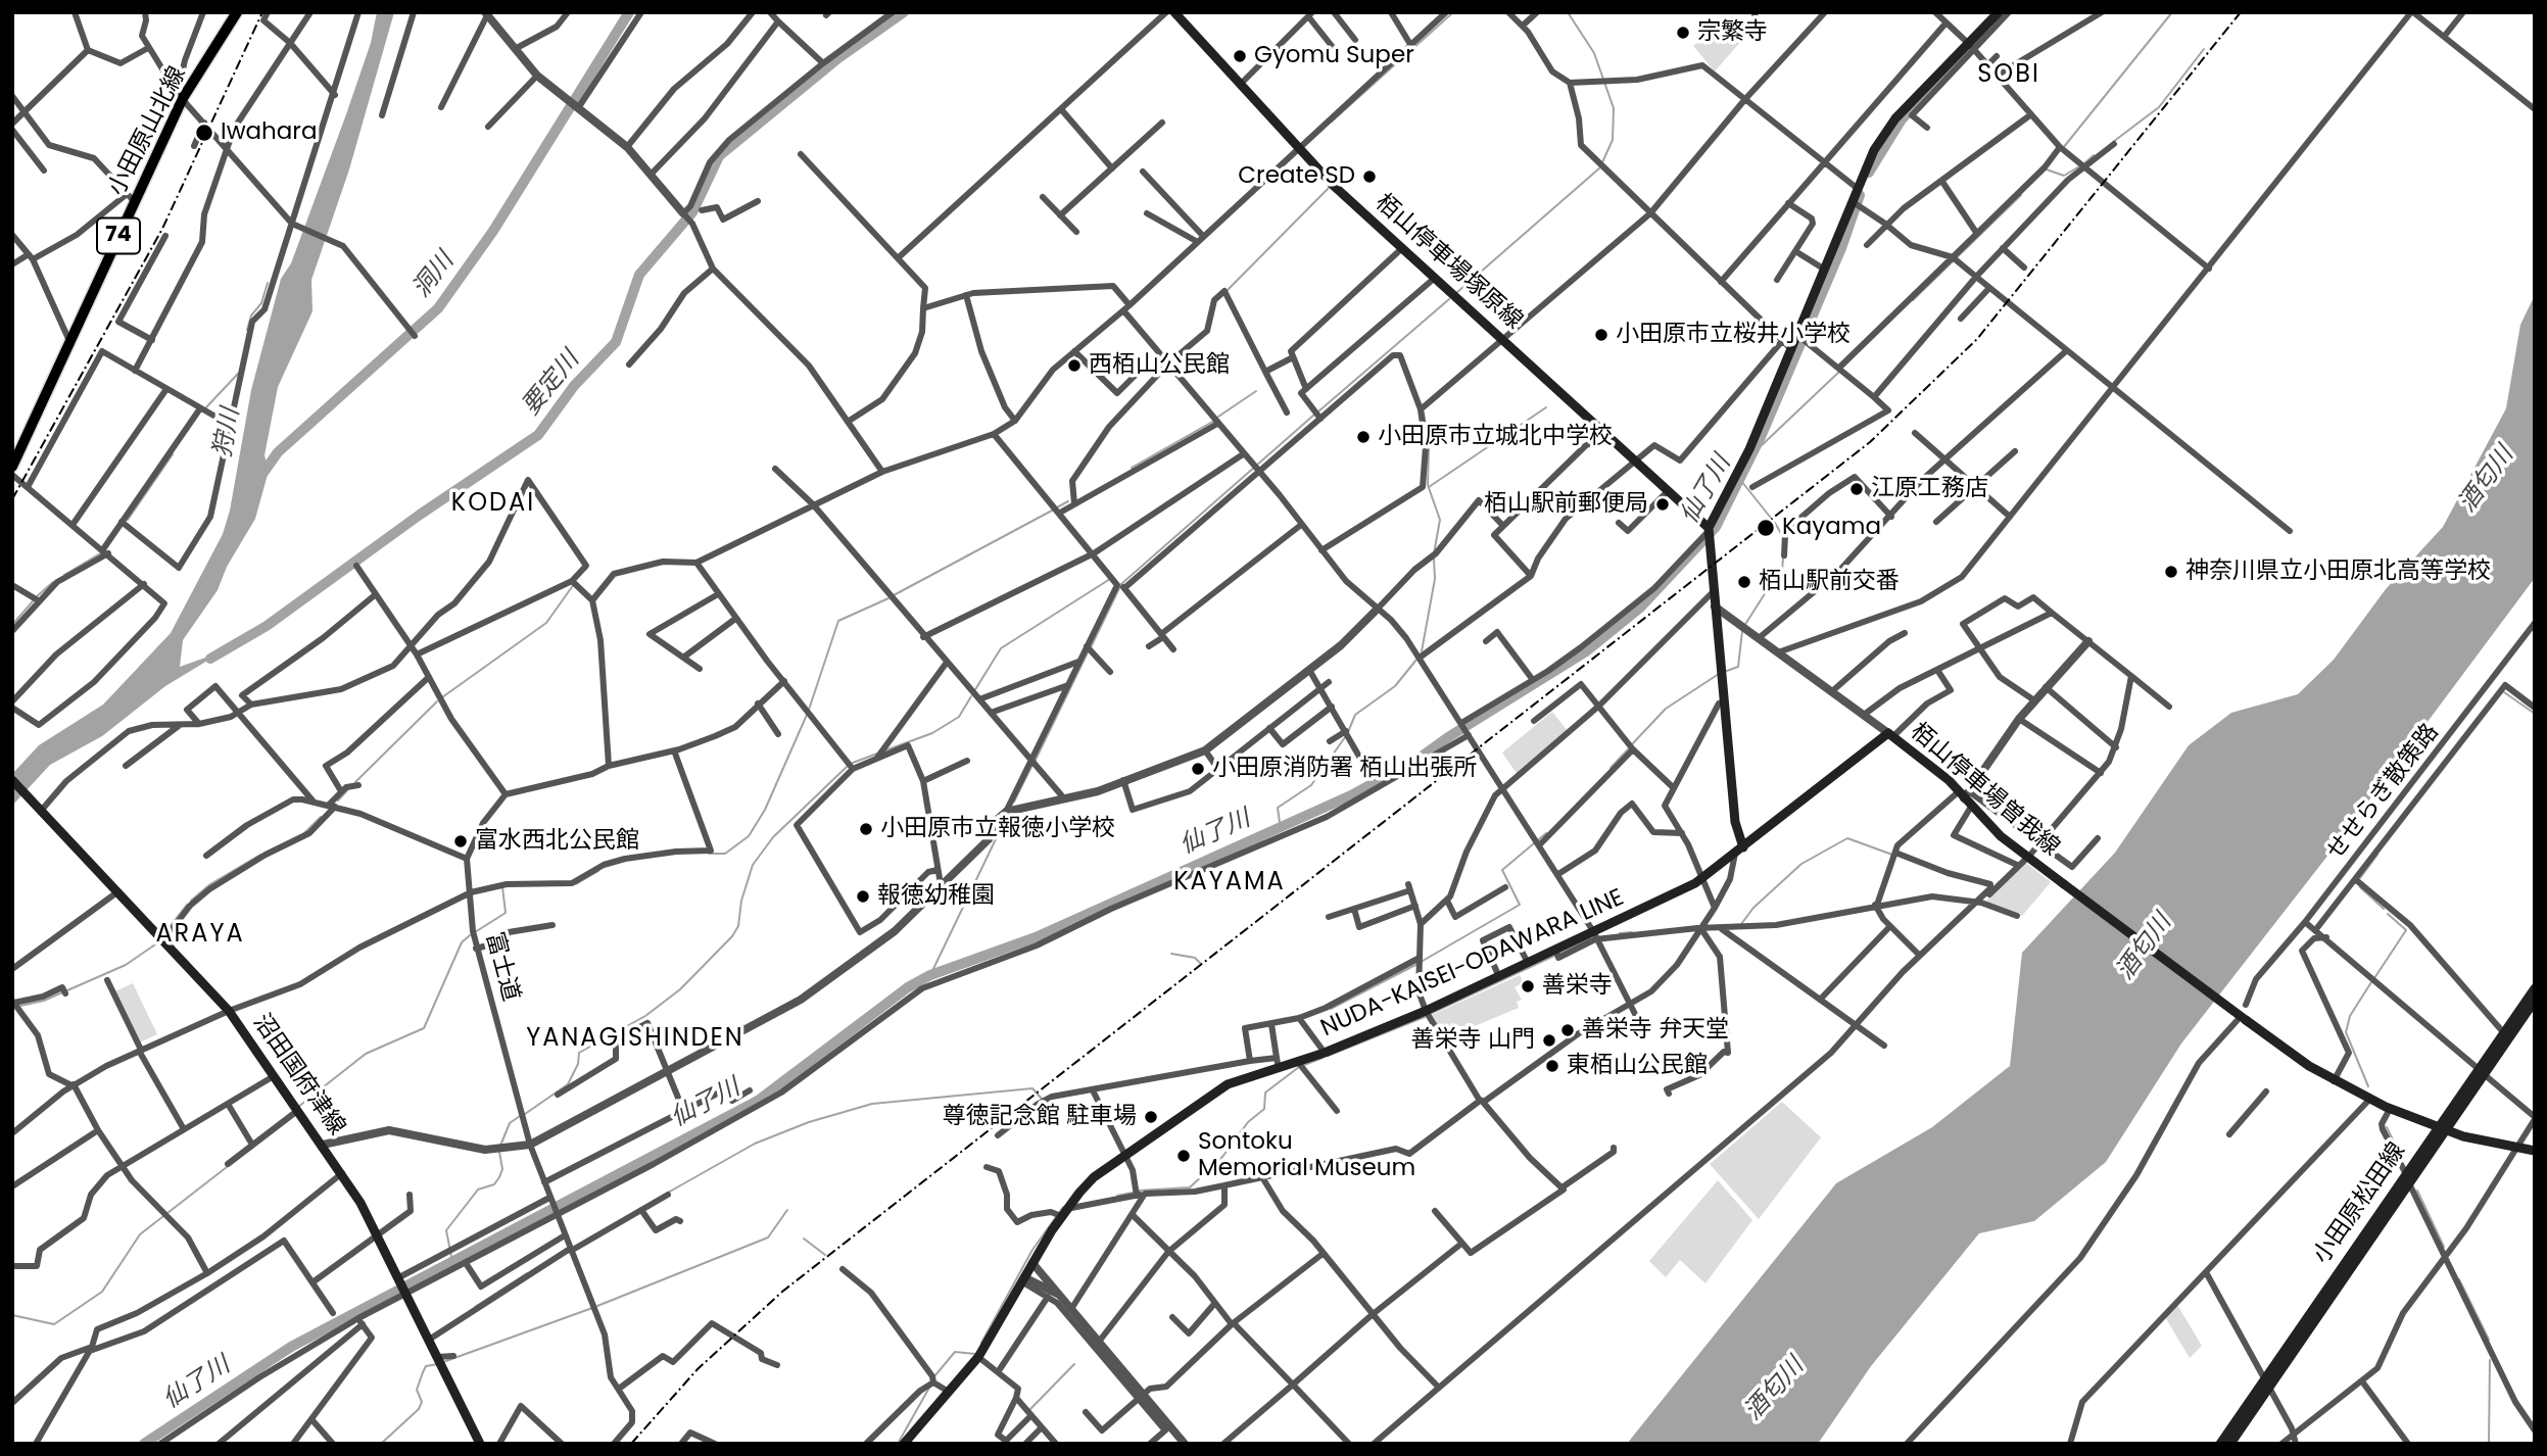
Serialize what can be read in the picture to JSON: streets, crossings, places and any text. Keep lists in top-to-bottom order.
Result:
{
  "streets": {
    "main road": [
      "小田原山北線",
      "74",
      "栢山停車場塚原線",
      "栢山停車場曽我線",
      "NUDA-KAISEI-ODAWARA LINE",
      "沼田国府津線",
      "小田原松田線"
    ],
    "street": ["せせらぎ散策路", "富士道"]
  },
  "crossings": [
    ["栢山停車場曽我線", "NUDA-KAISEI-ODAWARA LINE"]
  ],
  "districts": [
    "SOBI",
    "KODAI",
    "KAYAMA",
    "ARAYA",
    "YANAGISHINDEN"
  ],
  "water": [
    "洞川",
    "要定川",
    "狩川",
    "酒匂川",
    "仙了川"
  ],
  "places": [
    "宗繁寺",
    "Gyomu Super",
    "Iwahara",
    "Create SD",
    "小田原市立桜井小学校",
    "西栢山公民館",
    "小田原市立城北中学校",
    "江原工務店",
    "栢山駅前郵便局",
    "Kayama",
    "神奈川県立小田原北高等学校",
    "栢山駅前交番",
    "小田原消防署 栢山出張所",
    "小田原市立報徳小学校",
    "富水西北公民館",
    "報徳幼稚園",
    "善栄寺",
    "善栄寺 弁天堂",
    "善栄寺 山門",
    "東栢山公民館",
    "尊徳記念館 駐車場",
    "Sontoku Memorial Museum"
  ]
}
